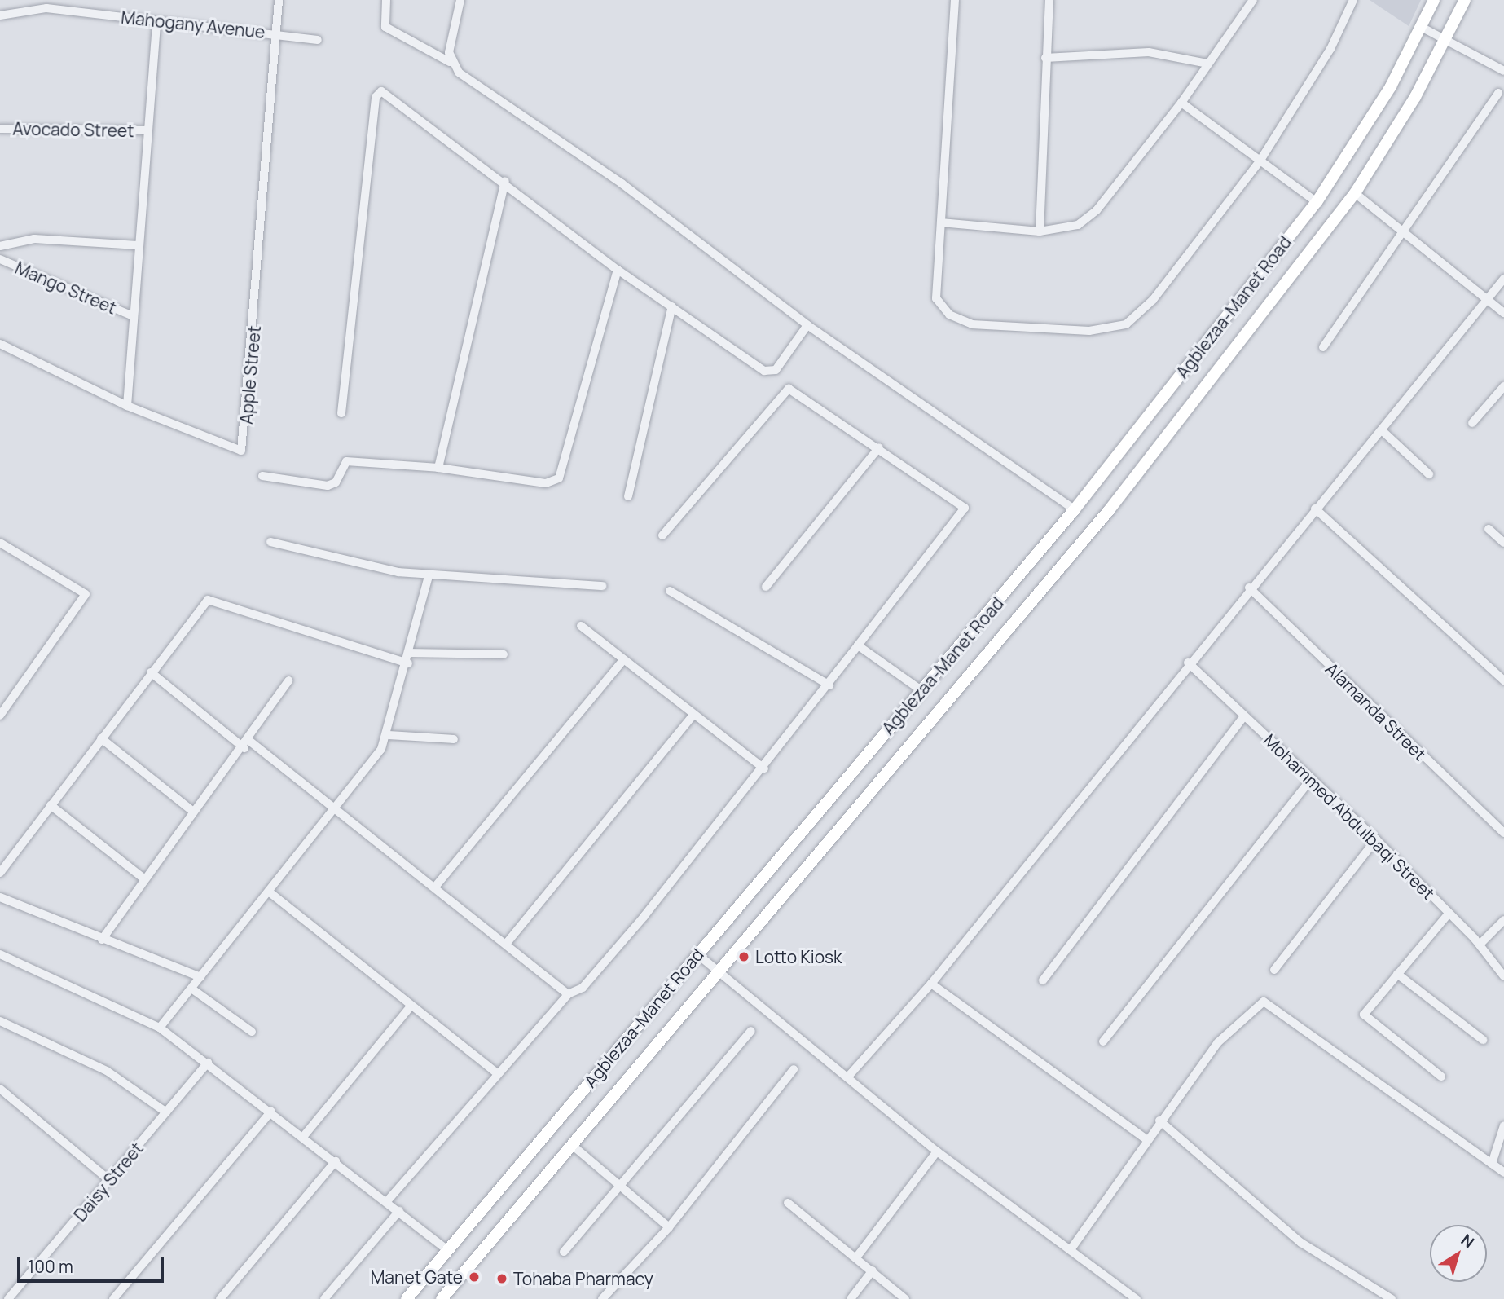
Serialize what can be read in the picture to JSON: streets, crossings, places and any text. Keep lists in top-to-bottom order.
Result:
{
  "streets": {
    "main road": ["Agblezaa-Manet Road"],
    "street": [
      "Mahogany Avenue",
      "Avocado Street",
      "Mango Street",
      "Apple Street",
      "Alamanda Street",
      "Mohammed Abdulbaqi Street",
      "Daisy Street"
    ]
  },
  "crossings": [
    ["Mahogany Avenue", "Apple Street"]
  ],
  "places": ["Lotto Kiosk", "Manet Gate", "Tohaba Pharmacy"],
  "scale_bar": "100 m",
  "north": "top right"
}
